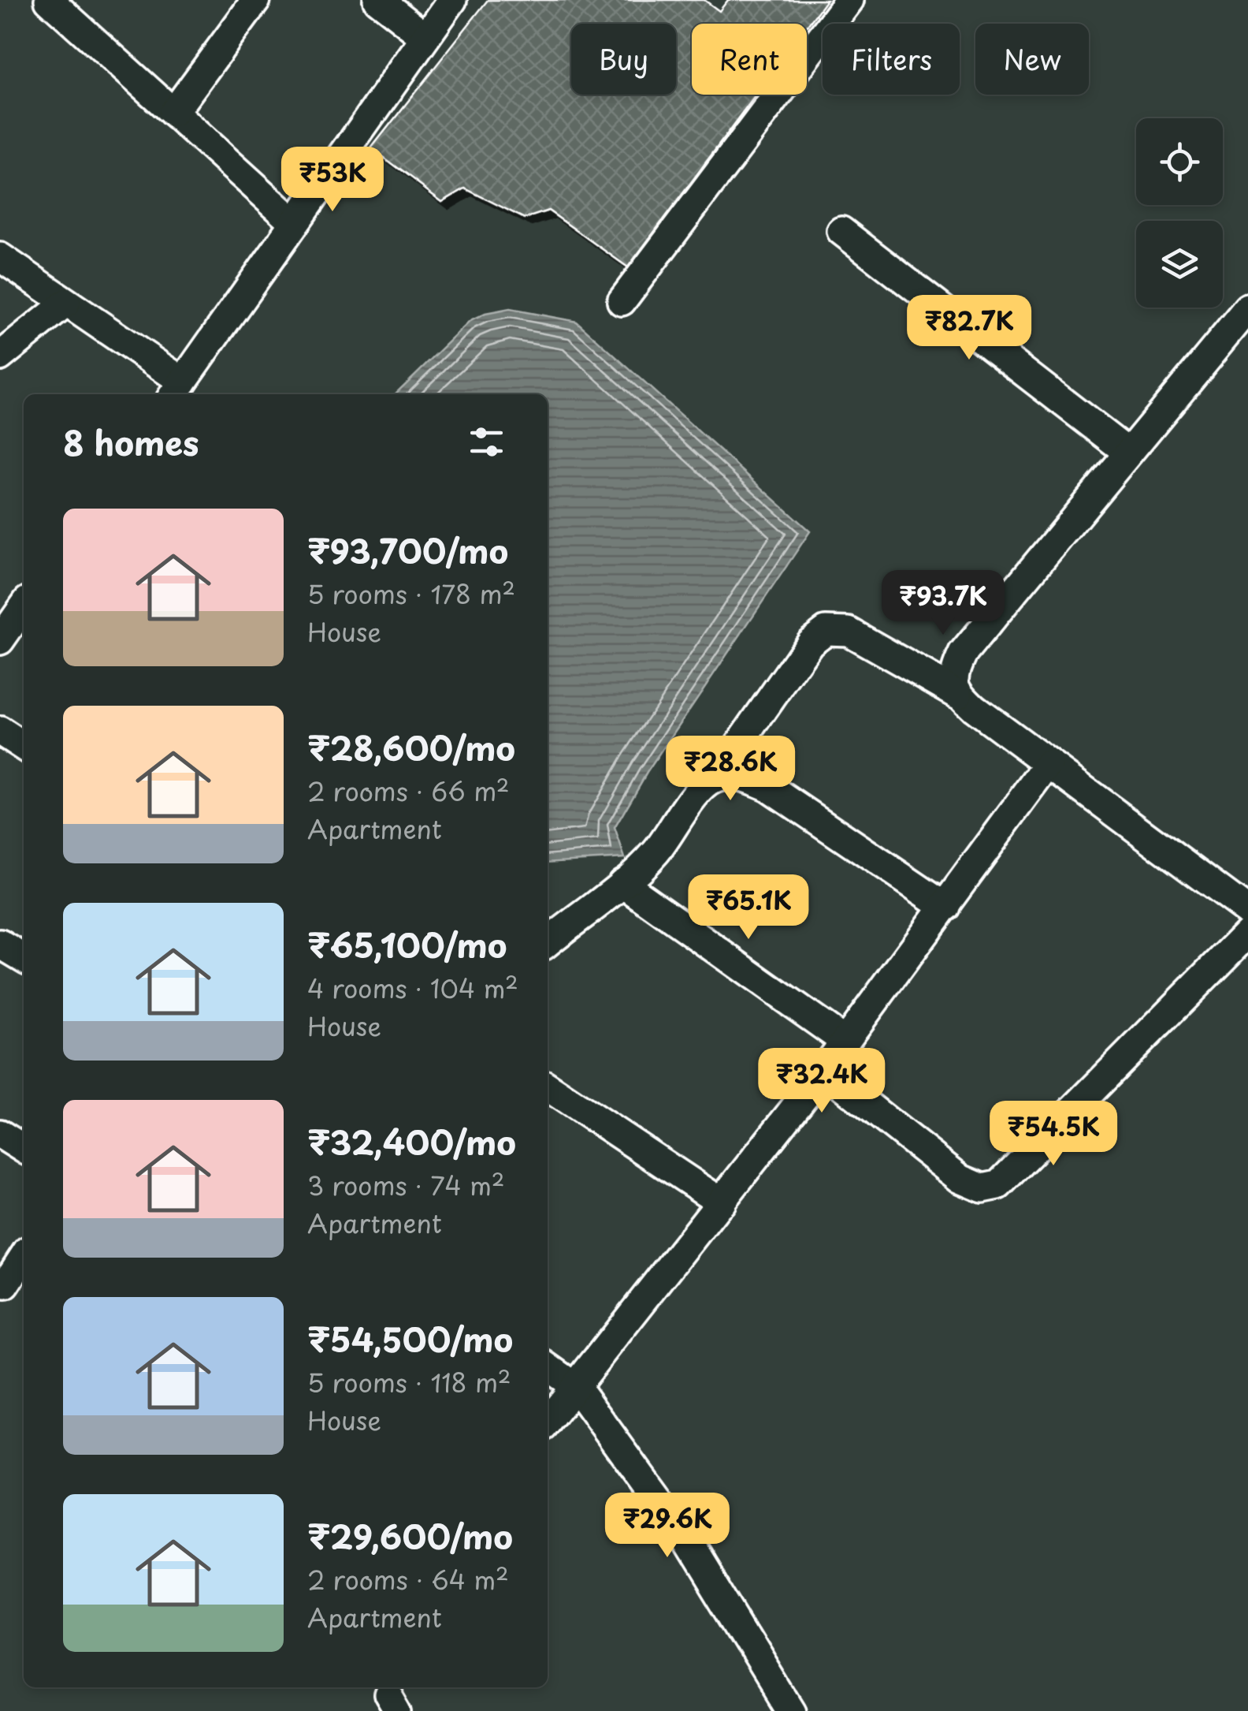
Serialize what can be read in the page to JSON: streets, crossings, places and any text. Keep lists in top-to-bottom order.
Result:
{
  "page": {
    "chip": [
      "Buy",
      "Rent",
      "Filters",
      "New"
    ],
    "price": [
      "₹53K",
      "₹82.7K",
      "₹93.7K",
      "₹28.6K",
      "₹65.1K",
      "₹32.4K",
      "₹54.5K",
      "₹29.6K"
    ],
    "heading": "8 homes",
    "list": [
      {
        "name": "₹93,700/mo",
        "note": "5 rooms · 178 m² · House"
      },
      {
        "name": "₹28,600/mo",
        "note": "2 rooms · 66 m² · Apartment"
      },
      {
        "name": "₹65,100/mo",
        "note": "4 rooms · 104 m² · House"
      },
      {
        "name": "₹32,400/mo",
        "note": "3 rooms · 74 m² · Apartment"
      },
      {
        "name": "₹54,500/mo",
        "note": "5 rooms · 118 m² · House"
      },
      {
        "name": "₹29,600/mo",
        "note": "2 rooms · 64 m² · Apartment"
      }
    ]
  }
}
